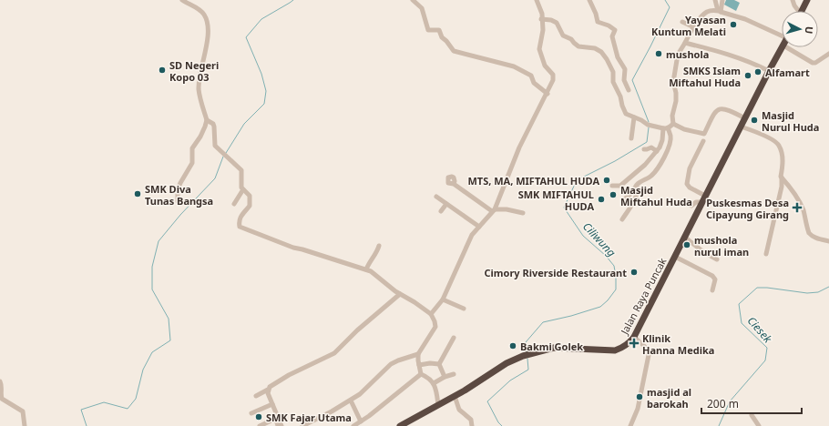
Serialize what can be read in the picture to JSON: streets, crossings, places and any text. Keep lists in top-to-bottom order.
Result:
{
  "streets": {
    "highway": ["Jalan Raya Puncak"]
  },
  "water": ["Ciliwung", "Ciesek"],
  "places": {
    "other": [
      "Yayasan Kuntum Melati",
      "mushola",
      "SD Negeri Kopo 03",
      "Alfamart",
      "SMKS Islam Miftahul Huda",
      "Masjid Nurul Huda",
      "MTS, MA, MIFTAHUL HUDA",
      "SMK Diva Tunas Bangsa",
      "Masjid Miftahul Huda",
      "SMK MIFTAHUL HUDA",
      "mushola nurul iman",
      "Cimory Riverside Restaurant",
      "Bakmi Golek",
      "masjid al barokah",
      "SMK Fajar Utama"
    ],
    "health": ["Puskesmas Desa Cipayung Girang", "Klinik Hanna Medika"]
  },
  "scale_bar": "200 m",
  "north": "right"
}
